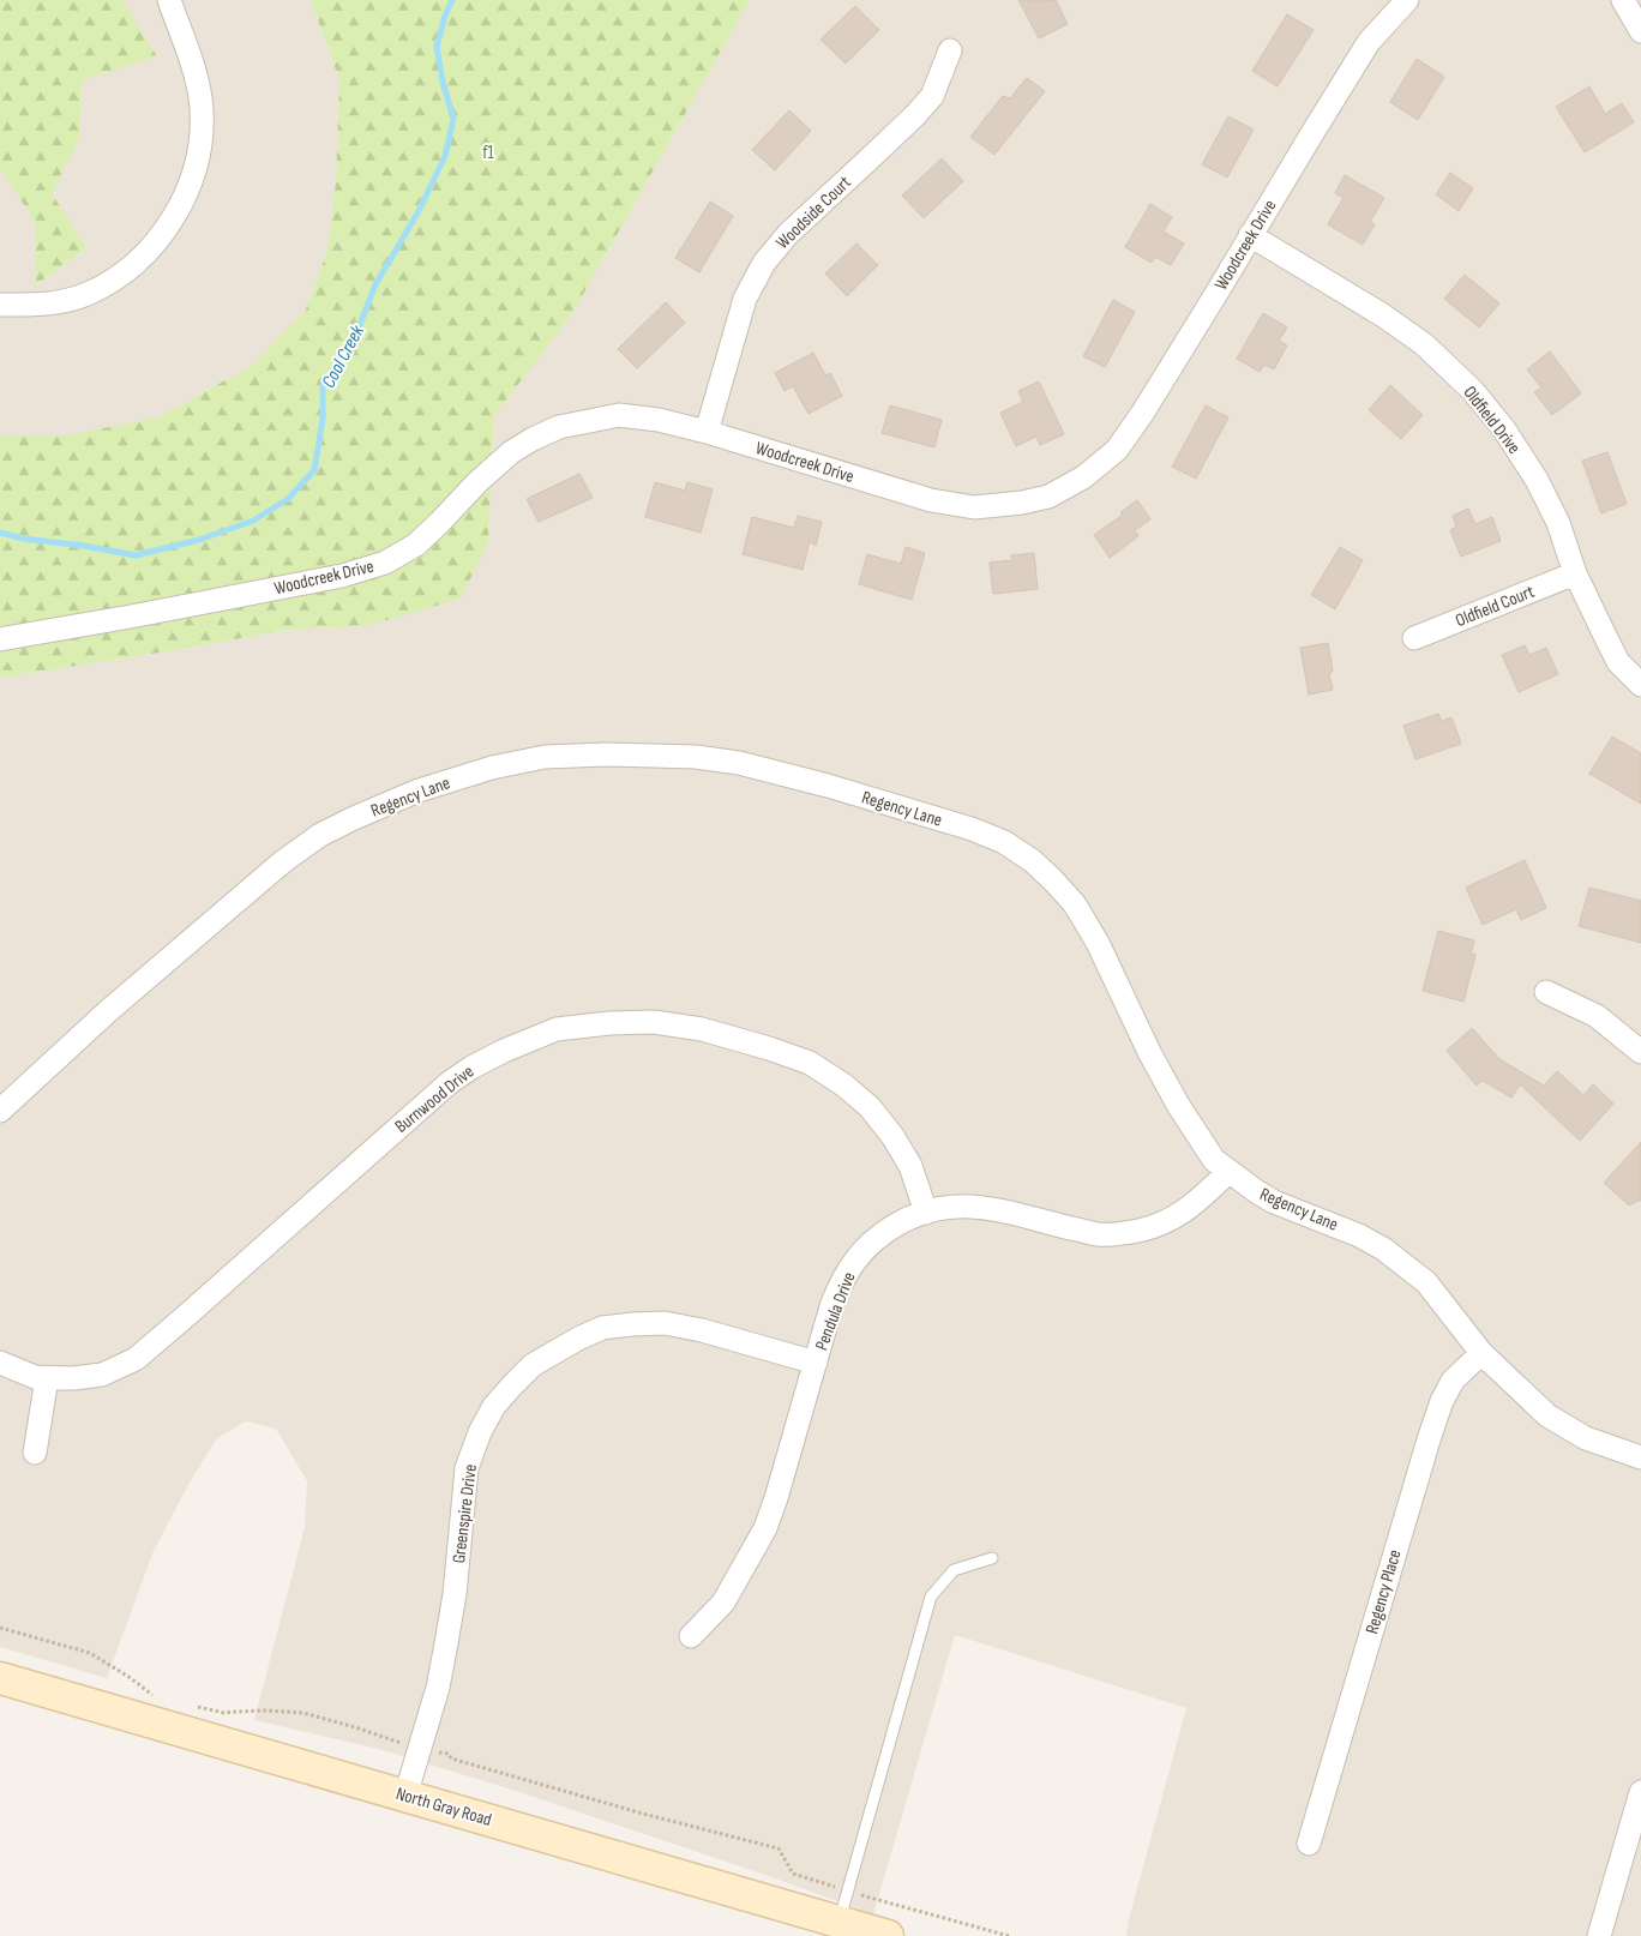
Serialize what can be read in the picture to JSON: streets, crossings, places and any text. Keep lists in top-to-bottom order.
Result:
{
  "streets": {
    "street": [
      "Woodside Court",
      "Woodcreek Drive",
      "Oldfield Drive",
      "Oldfield Court",
      "Regency Lane",
      "Burnwood Drive",
      "Pendula Drive",
      "Greenspire Drive",
      "Regency Place",
      "North Gray Road"
    ]
  },
  "crossings": [
    ["Woodside Court", "Woodcreek Drive"],
    ["Woodcreek Drive", "Oldfield Drive"],
    ["Oldfield Drive", "Oldfield Court"],
    ["Regency Lane", "Pendula Drive"],
    ["Regency Lane", "Regency Place"],
    ["Burnwood Drive", "Pendula Drive"],
    ["Pendula Drive", "Greenspire Drive"],
    ["Greenspire Drive", "North Gray Road"]
  ],
  "water": ["Cool Creek"],
  "parks": ["f1"]
}
